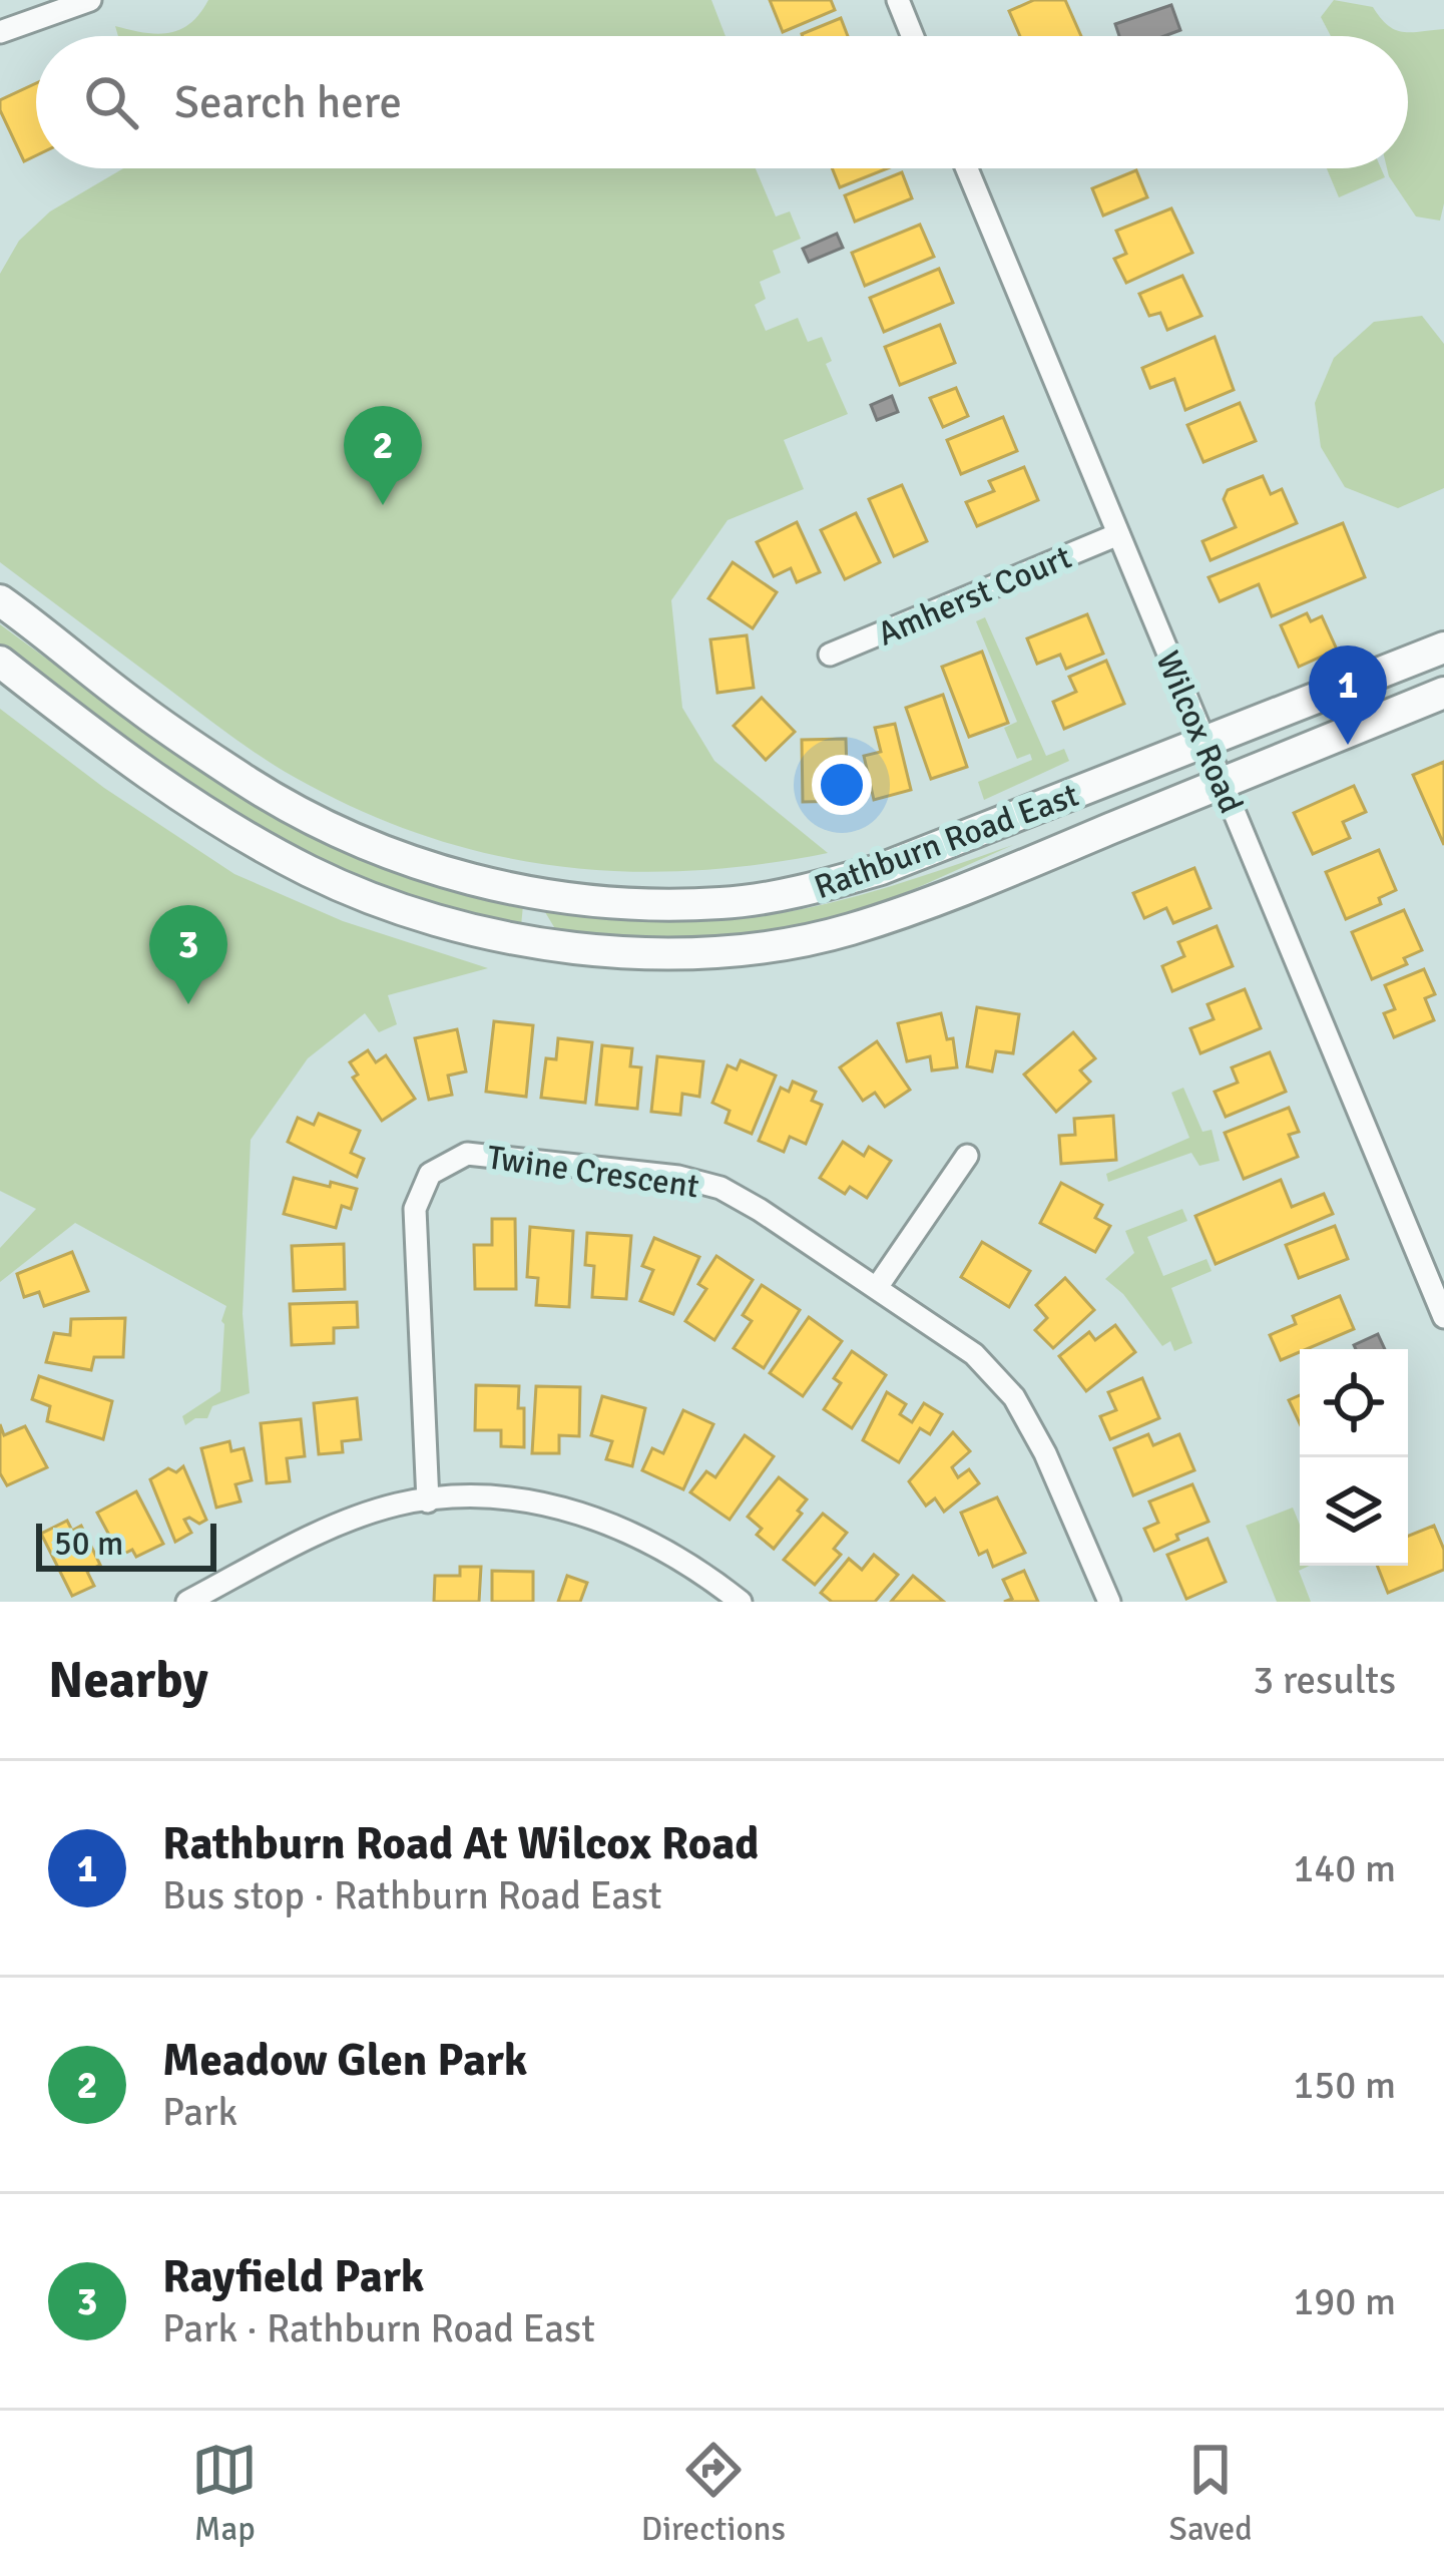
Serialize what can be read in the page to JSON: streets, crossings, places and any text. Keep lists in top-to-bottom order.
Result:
{
  "streets": {
    "street": [
      "Amherst Court",
      "Wilcox Road",
      "Rathburn Road East",
      "Twine Crescent"
    ]
  },
  "crossings": [
    ["Amherst Court", "Wilcox Road"],
    ["Wilcox Road", "Rathburn Road East"]
  ],
  "scale_bar": "50 m",
  "page": {
    "search": "Search here",
    "pins": ["2", "1", "3"],
    "scale": "50 m",
    "heading": ["Nearby", "3 results"],
    "list": [
      {
        "mark": "1",
        "name": "Rathburn Road At Wilcox Road",
        "note": "Bus stop · Rathburn Road East",
        "value": "140 m"
      },
      {
        "mark": "2",
        "name": "Meadow Glen Park",
        "note": "Park",
        "value": "150 m"
      },
      {
        "mark": "3",
        "name": "Rayfield Park",
        "note": "Park · Rathburn Road East",
        "value": "190 m"
      }
    ],
    "nav": ["Map", "Directions", "Saved"]
  }
}
